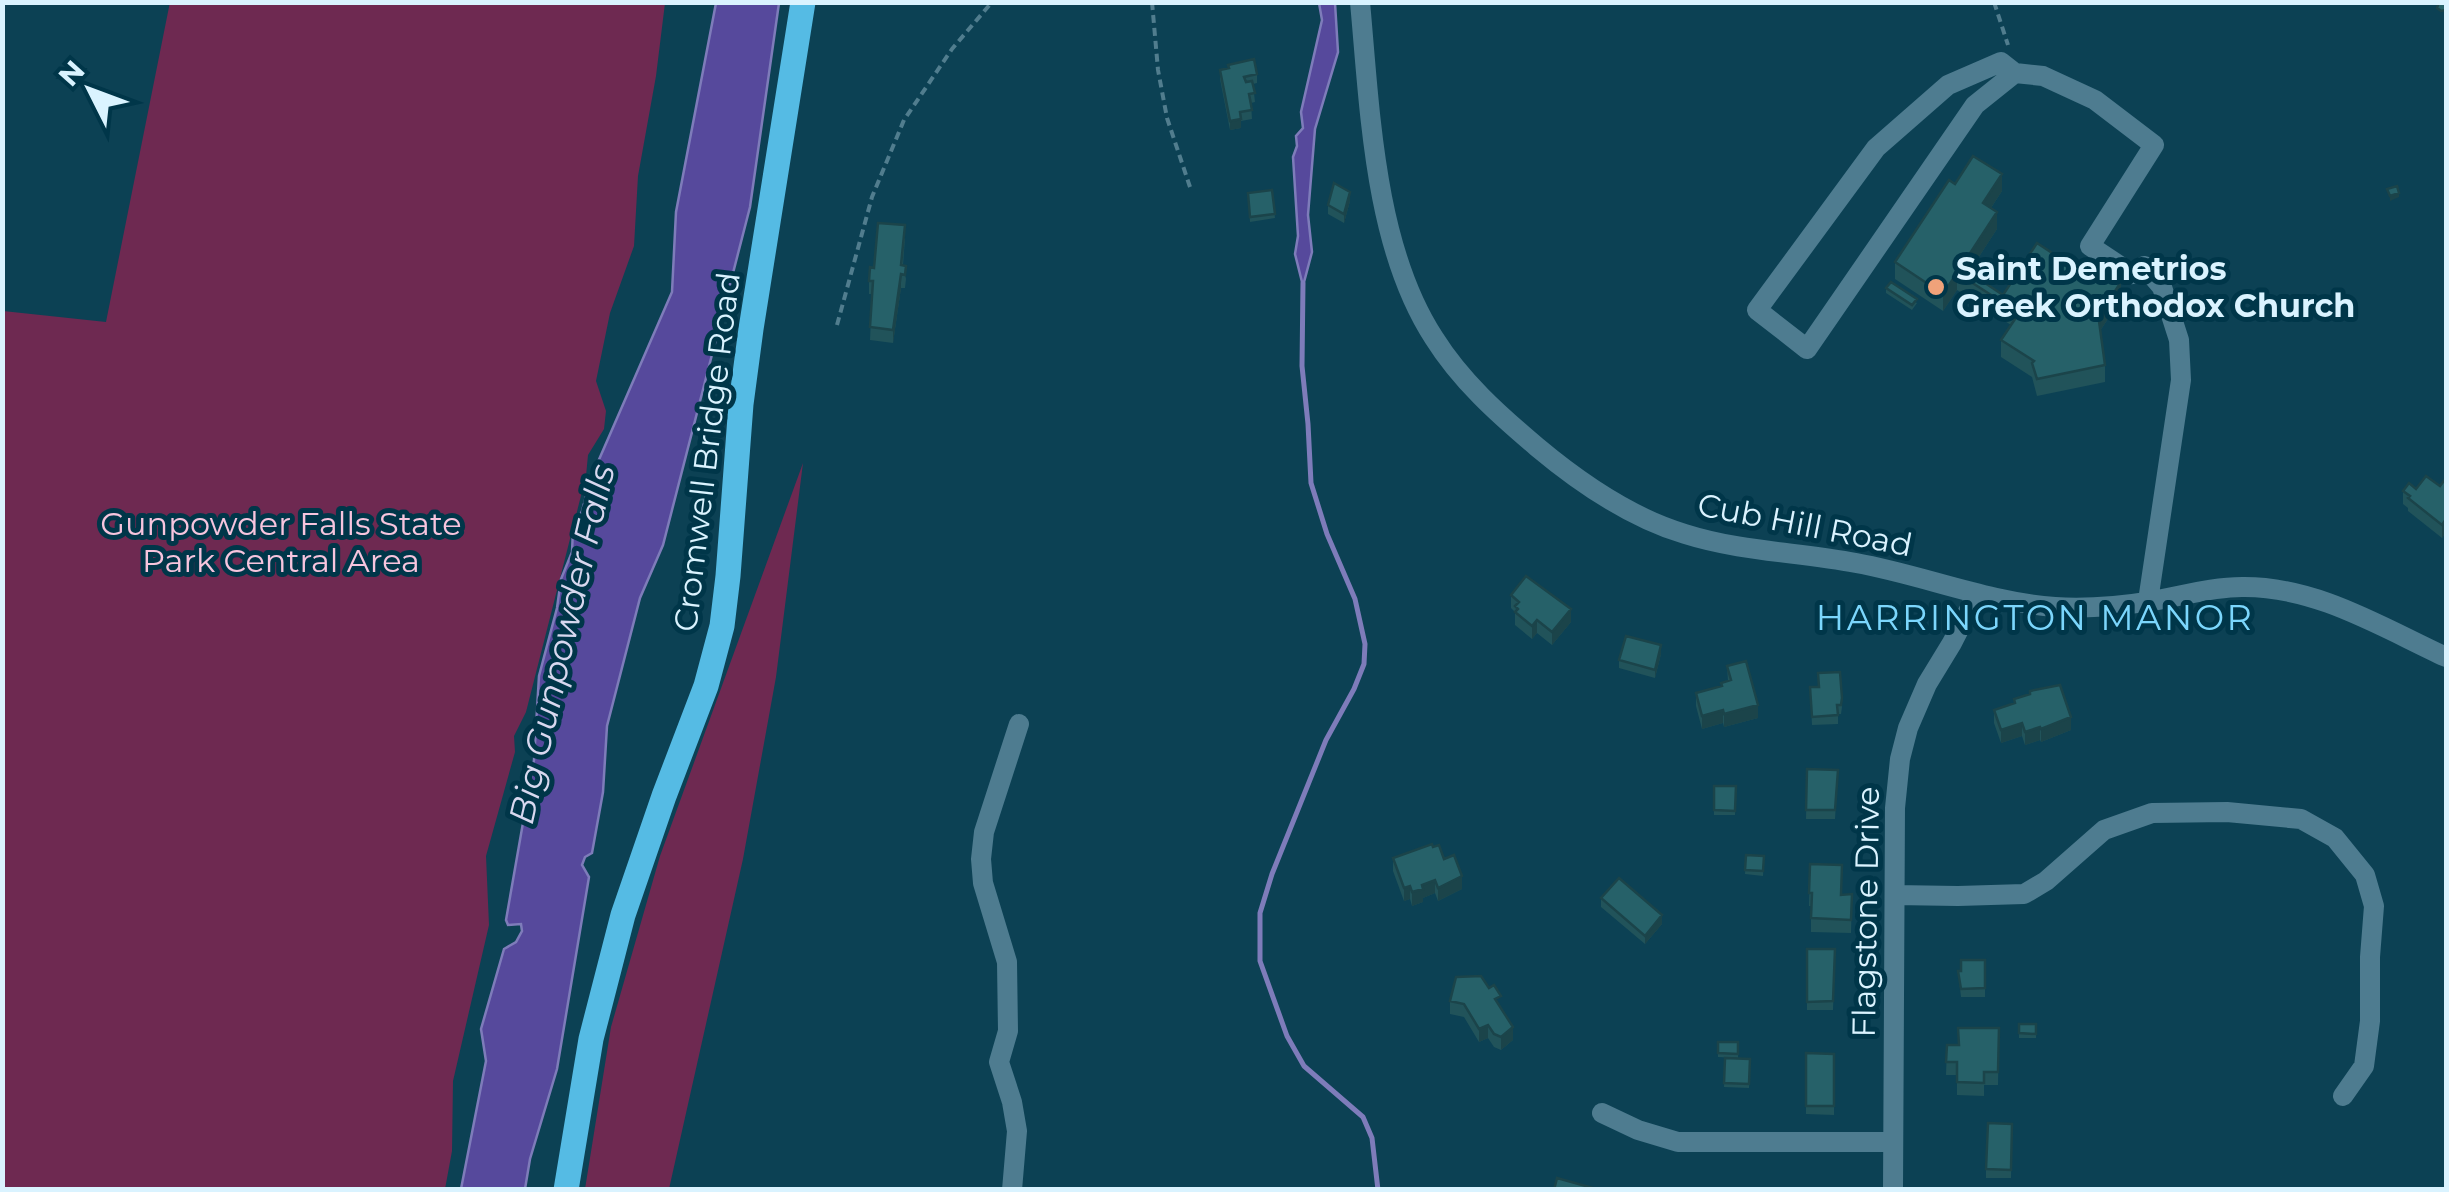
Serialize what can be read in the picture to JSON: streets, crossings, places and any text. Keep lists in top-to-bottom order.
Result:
{
  "streets": {
    "main road": ["Cromwell Bridge Road"],
    "street": ["Cub Hill Road", "Flagstone Drive"]
  },
  "crossings": [
    ["Cub Hill Road", "Flagstone Drive"]
  ],
  "districts": ["HARRINGTON MANOR"],
  "water": ["Big Gunpowder Falls"],
  "parks": ["Gunpowder Falls State Park Central Area"],
  "places": ["Saint Demetrios Greek Orthodox Church"],
  "north": "top left"
}
